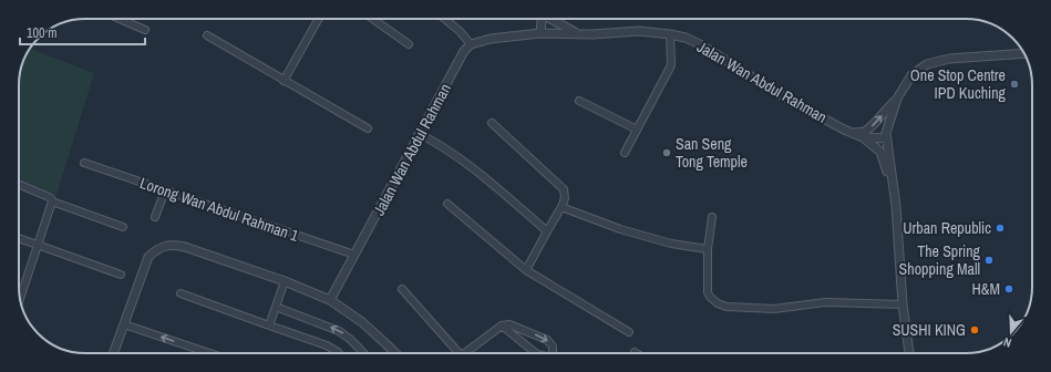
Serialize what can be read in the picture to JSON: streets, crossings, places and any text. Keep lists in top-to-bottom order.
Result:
{
  "streets": {
    "street": ["Jalan Wan Abdul Rahman", "Lorong Wan Abdul Rahman 1"]
  },
  "crossings": [
    ["Jalan Wan Abdul Rahman", "Lorong Wan Abdul Rahman 1"]
  ],
  "places": [
    "One Stop Centre IPD Kuching",
    "San Seng Tong Temple",
    "Urban Republic",
    "The Spring Shopping Mall",
    "H&M",
    "SUSHI KING"
  ],
  "scale_bar": "100 m",
  "north": "bottom"
}
